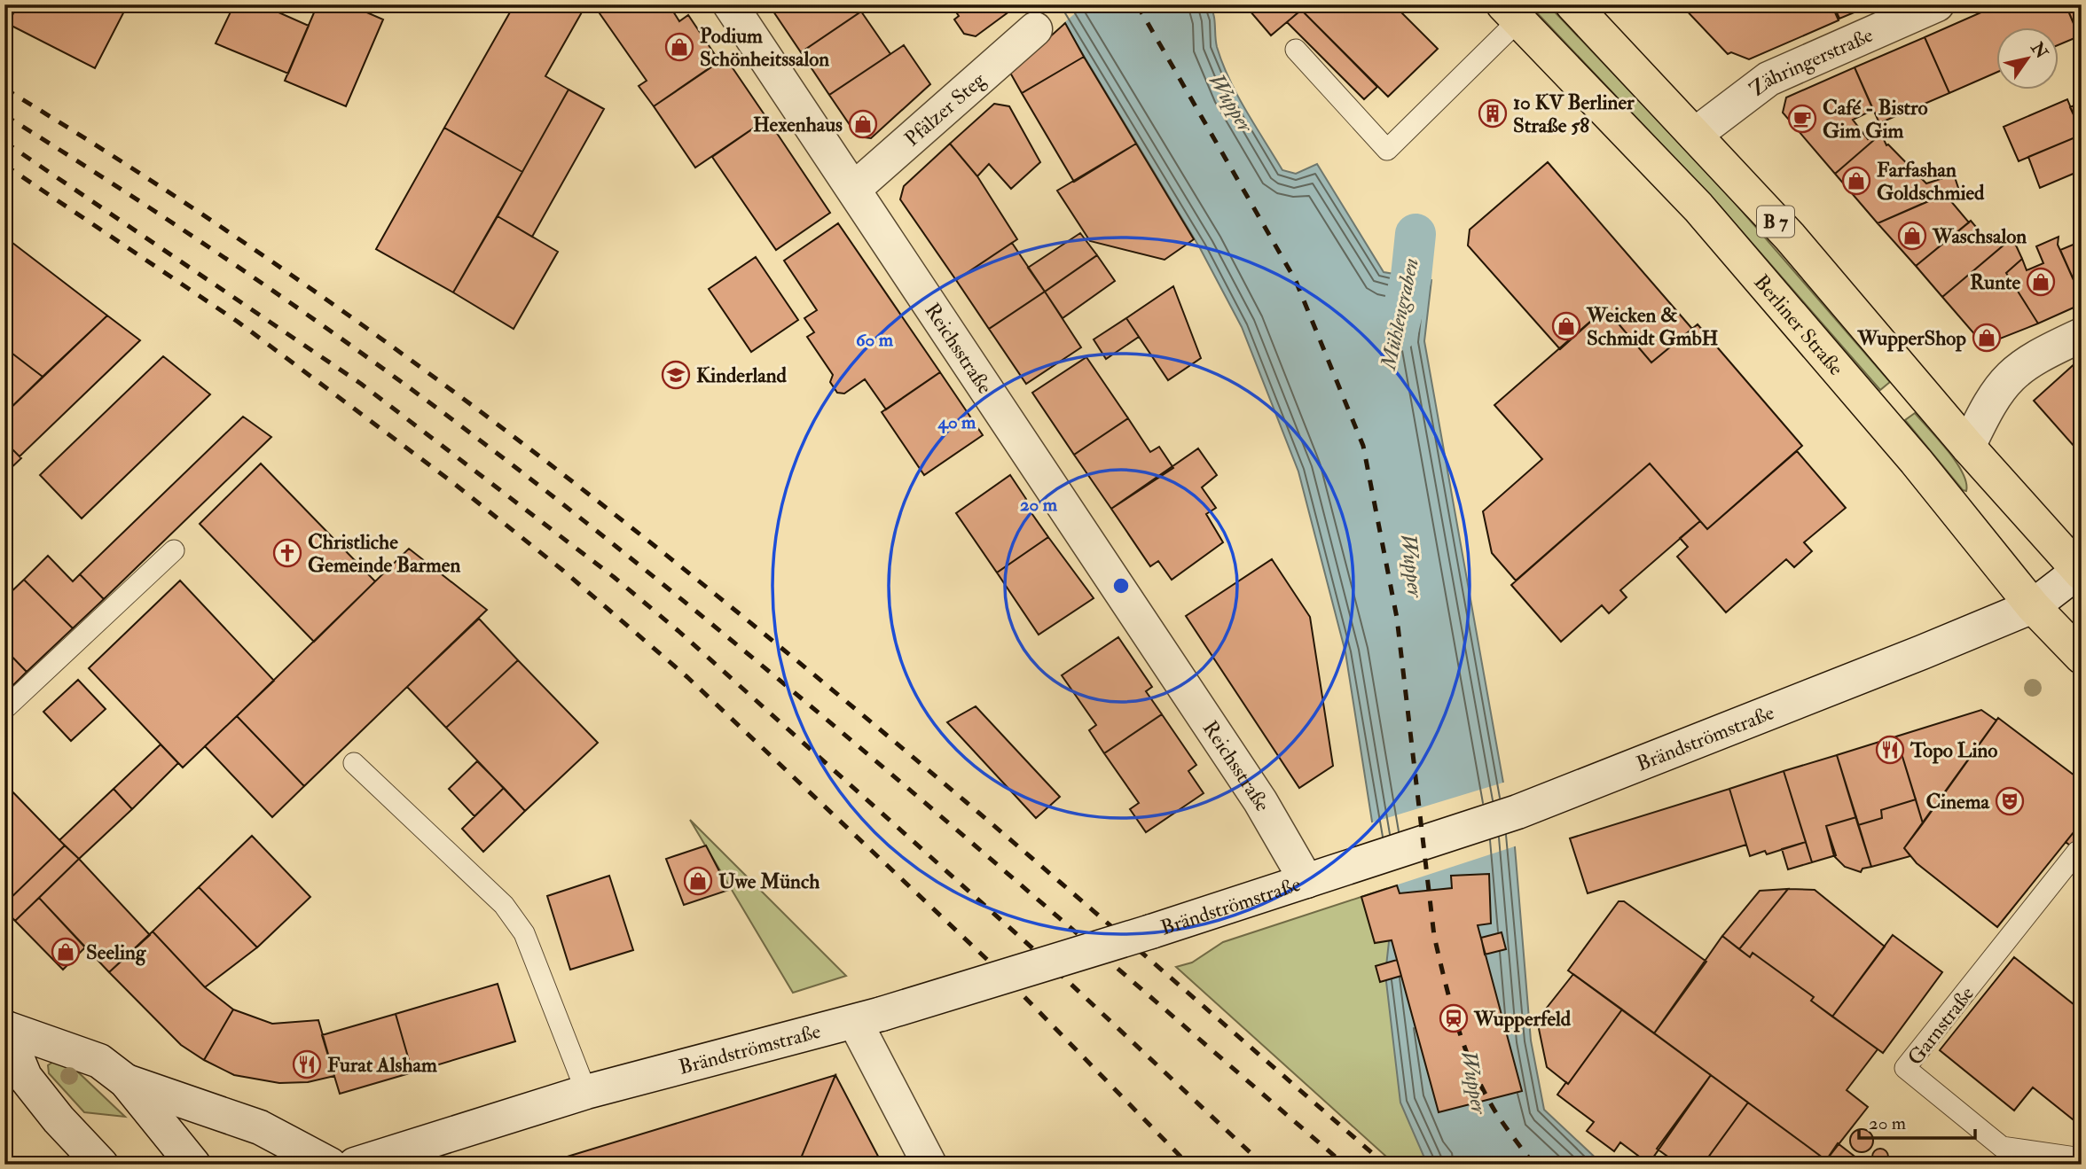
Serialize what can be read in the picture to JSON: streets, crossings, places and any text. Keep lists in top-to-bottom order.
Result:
{
  "streets": {
    "main road": [
      "Zähringerstraße",
      "Pfälzer Steg",
      "B 7",
      "Berliner Straße",
      "Reichsstraße",
      "Brändströmstraße"
    ],
    "lane": ["Garnstraße"]
  },
  "crossings": [
    ["Zähringerstraße", "B 7"],
    ["Pfälzer Steg", "Reichsstraße"],
    ["B 7", "Brändströmstraße"],
    ["Berliner Straße", "Brändströmstraße"],
    ["Reichsstraße", "Brändströmstraße"]
  ],
  "water": ["Wupper", "Mühlengraben"],
  "places": {
    "shop": [
      "Podium Schönheitssalon",
      "Hexenhaus",
      "Farfashan Goldschmied",
      "Waschsalon",
      "Runte",
      "Weicken & Schmidt GmbH",
      "WupperShop",
      "Uwe Münch",
      "Seeling"
    ],
    "building": ["10 KV Berliner Straße 58"],
    "cafe": ["Café - Bistro Gim Gim"],
    "school or university": ["Kinderland"],
    "church": ["Christliche Gemeinde Barmen"],
    "restaurant": ["Topo Lino", "Furat Alsham"],
    "theatre": ["Cinema"],
    "station": ["Wupperfeld"]
  },
  "scale_bar": "20 m",
  "north": "top right",
  "rings": ["60 m", "40 m", "20 m"]
}
